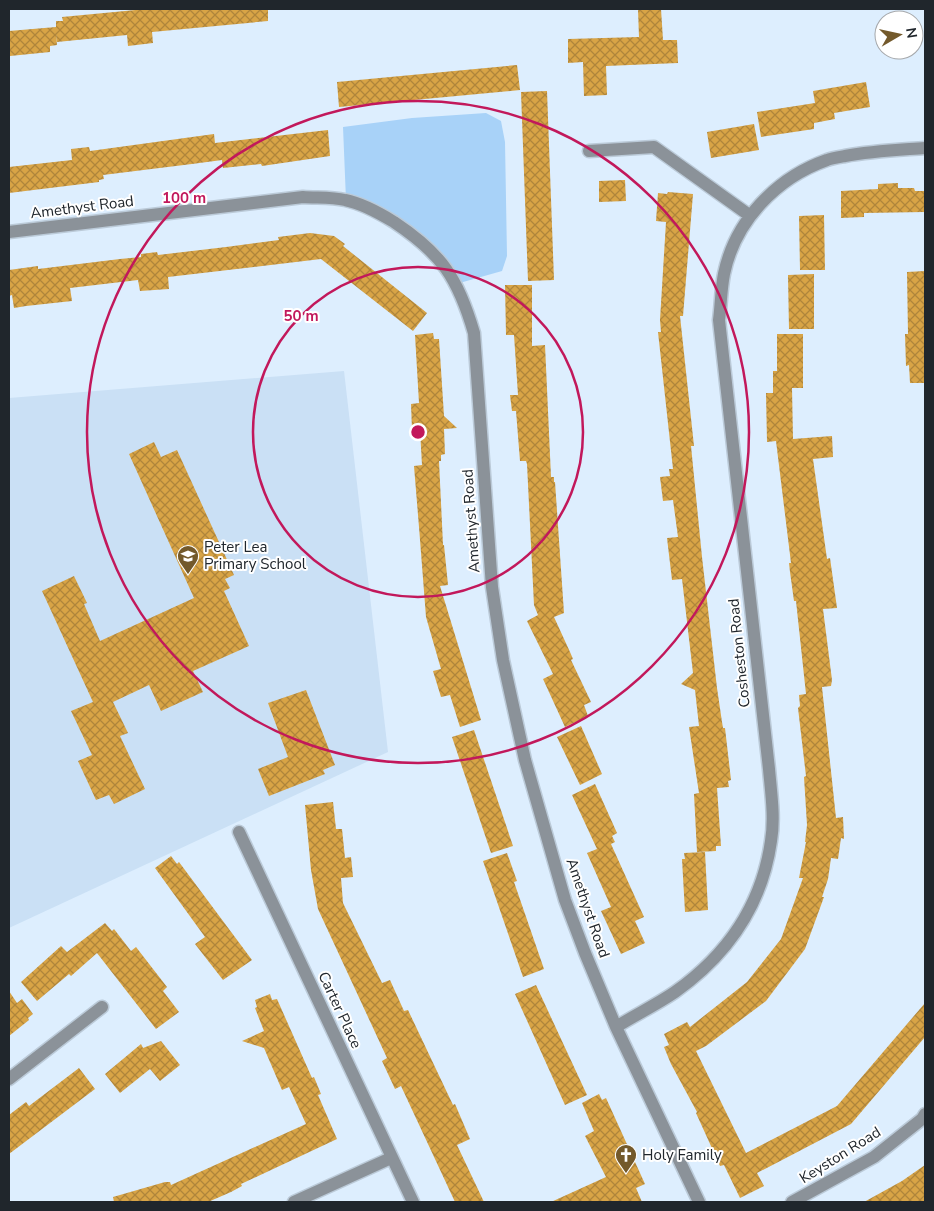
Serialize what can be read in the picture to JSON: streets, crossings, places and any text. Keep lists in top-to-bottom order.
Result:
{
  "streets": {
    "street": [
      "Amethyst Road",
      "Cosheston Road",
      "Carter Place",
      "Keyston Road"
    ]
  },
  "crossings": [
    ["Amethyst Road", "Cosheston Road"]
  ],
  "places": {
    "school or university": ["Peter Lea Primary School"],
    "church": ["Holy Family"]
  },
  "north": "right",
  "rings": ["100 m", "50 m"]
}
